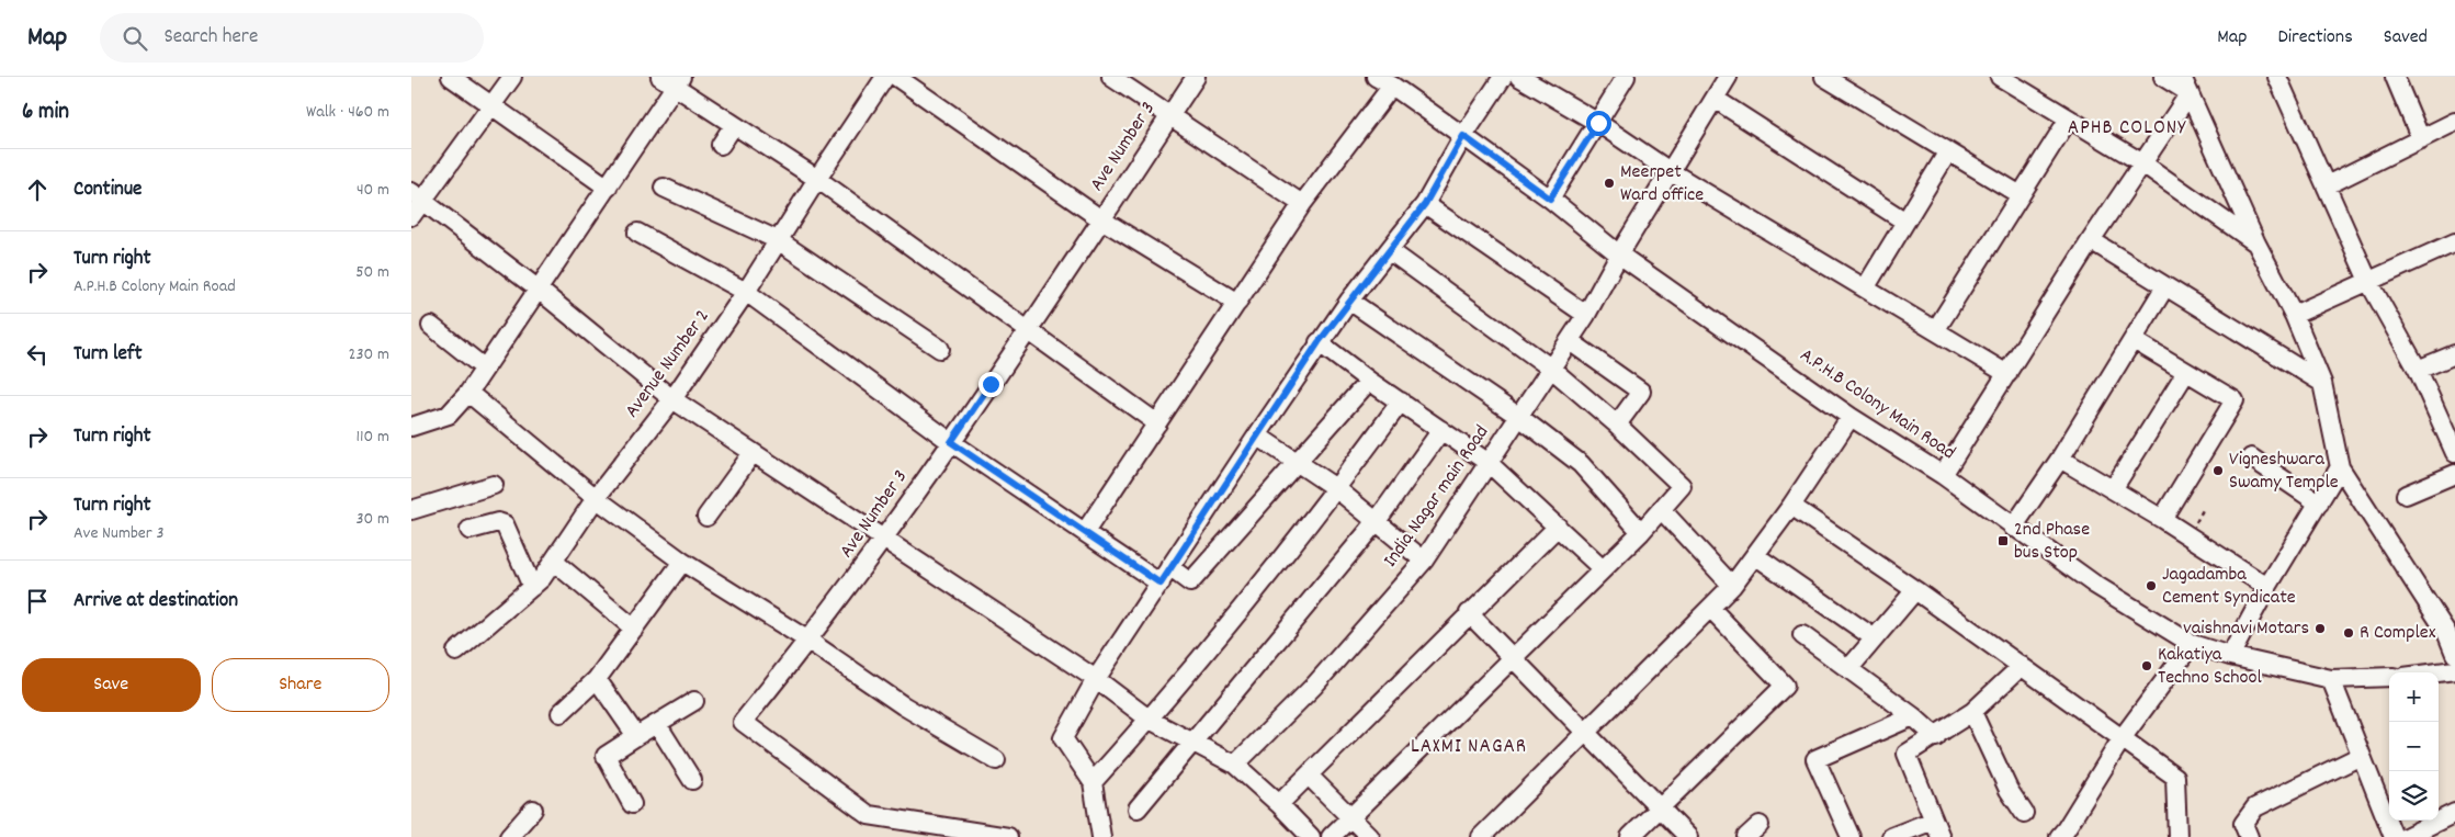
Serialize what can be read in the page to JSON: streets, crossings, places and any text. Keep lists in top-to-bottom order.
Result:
{
  "streets": {
    "street": [
      "Ave Number 3",
      "Avenue Number 2",
      "A.P.H.B Colony Main Road",
      "India Nagar main Road"
    ]
  },
  "crossings": [
    ["A.P.H.B Colony Main Road", "India Nagar main Road"]
  ],
  "districts": ["APHB COLONY", "LAXMI NAGAR"],
  "places": {
    "other": [
      "Meerpet Ward office",
      "Vigneshwara Swamy Temple",
      "Jagadamba Cement Syndicate",
      "vaishnavi Motars",
      "R Complex",
      "Kakatiya Techno School"
    ],
    "transit": ["2nd Phase bus Stop"]
  },
  "page": {
    "header": "Map",
    "search": "Search here",
    "nav": ["Map", "Directions", "Saved"],
    "heading": ["6 min", "Walk · 460 m"],
    "list": [
      ["Continue", "40 m"],
      ["Turn right", "A.P.H.B Colony Main Road", "50 m"],
      ["Turn left", "230 m"],
      ["Turn right", "110 m"],
      ["Turn right", "Ave Number 3", "30 m"],
      "Arrive at destination"
    ],
    "buttons": ["Save", "Share"],
    "map_buttons": ["+", "−"]
  }
}
